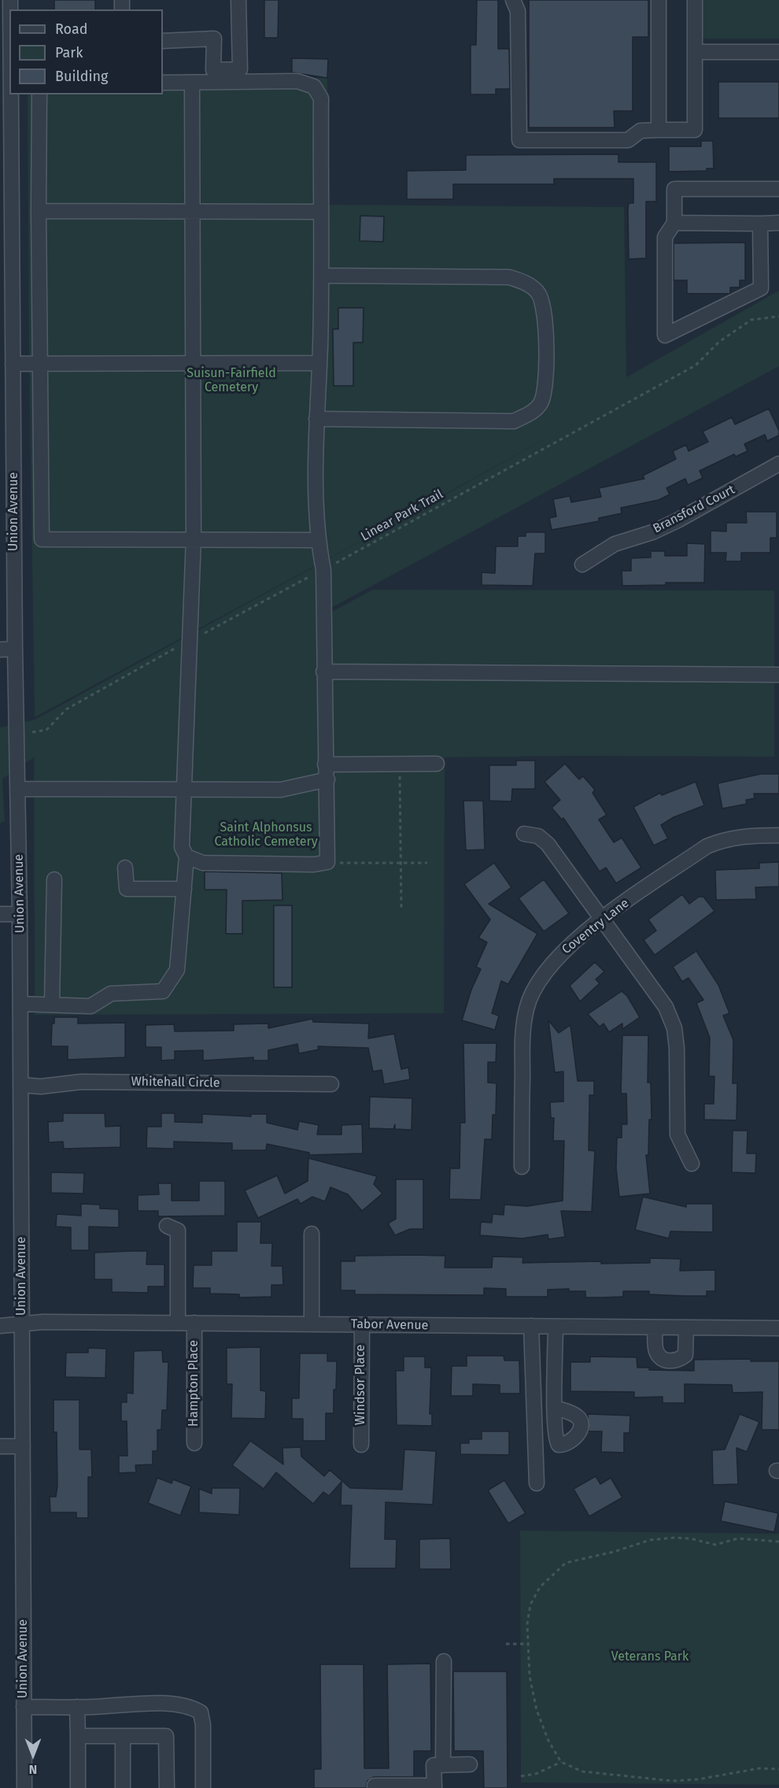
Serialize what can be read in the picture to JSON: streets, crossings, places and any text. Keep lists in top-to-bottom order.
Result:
{
  "streets": {
    "street": [
      "Bransford Court",
      "Union Avenue",
      "Coventry Lane",
      "Whitehall Circle",
      "Tabor Avenue",
      "Hampton Place",
      "Windsor Place"
    ],
    "path": ["Linear Park Trail"]
  },
  "crossings": [
    ["Union Avenue", "Whitehall Circle"],
    ["Union Avenue", "Tabor Avenue"],
    ["Tabor Avenue", "Hampton Place"],
    ["Tabor Avenue", "Windsor Place"]
  ],
  "parks": ["Suisun-Fairfield Cemetery", "Saint Alphonsus Catholic Cemetery", "Veterans Park"],
  "legend": ["Road", "Park", "Building"],
  "north": "bottom"
}
